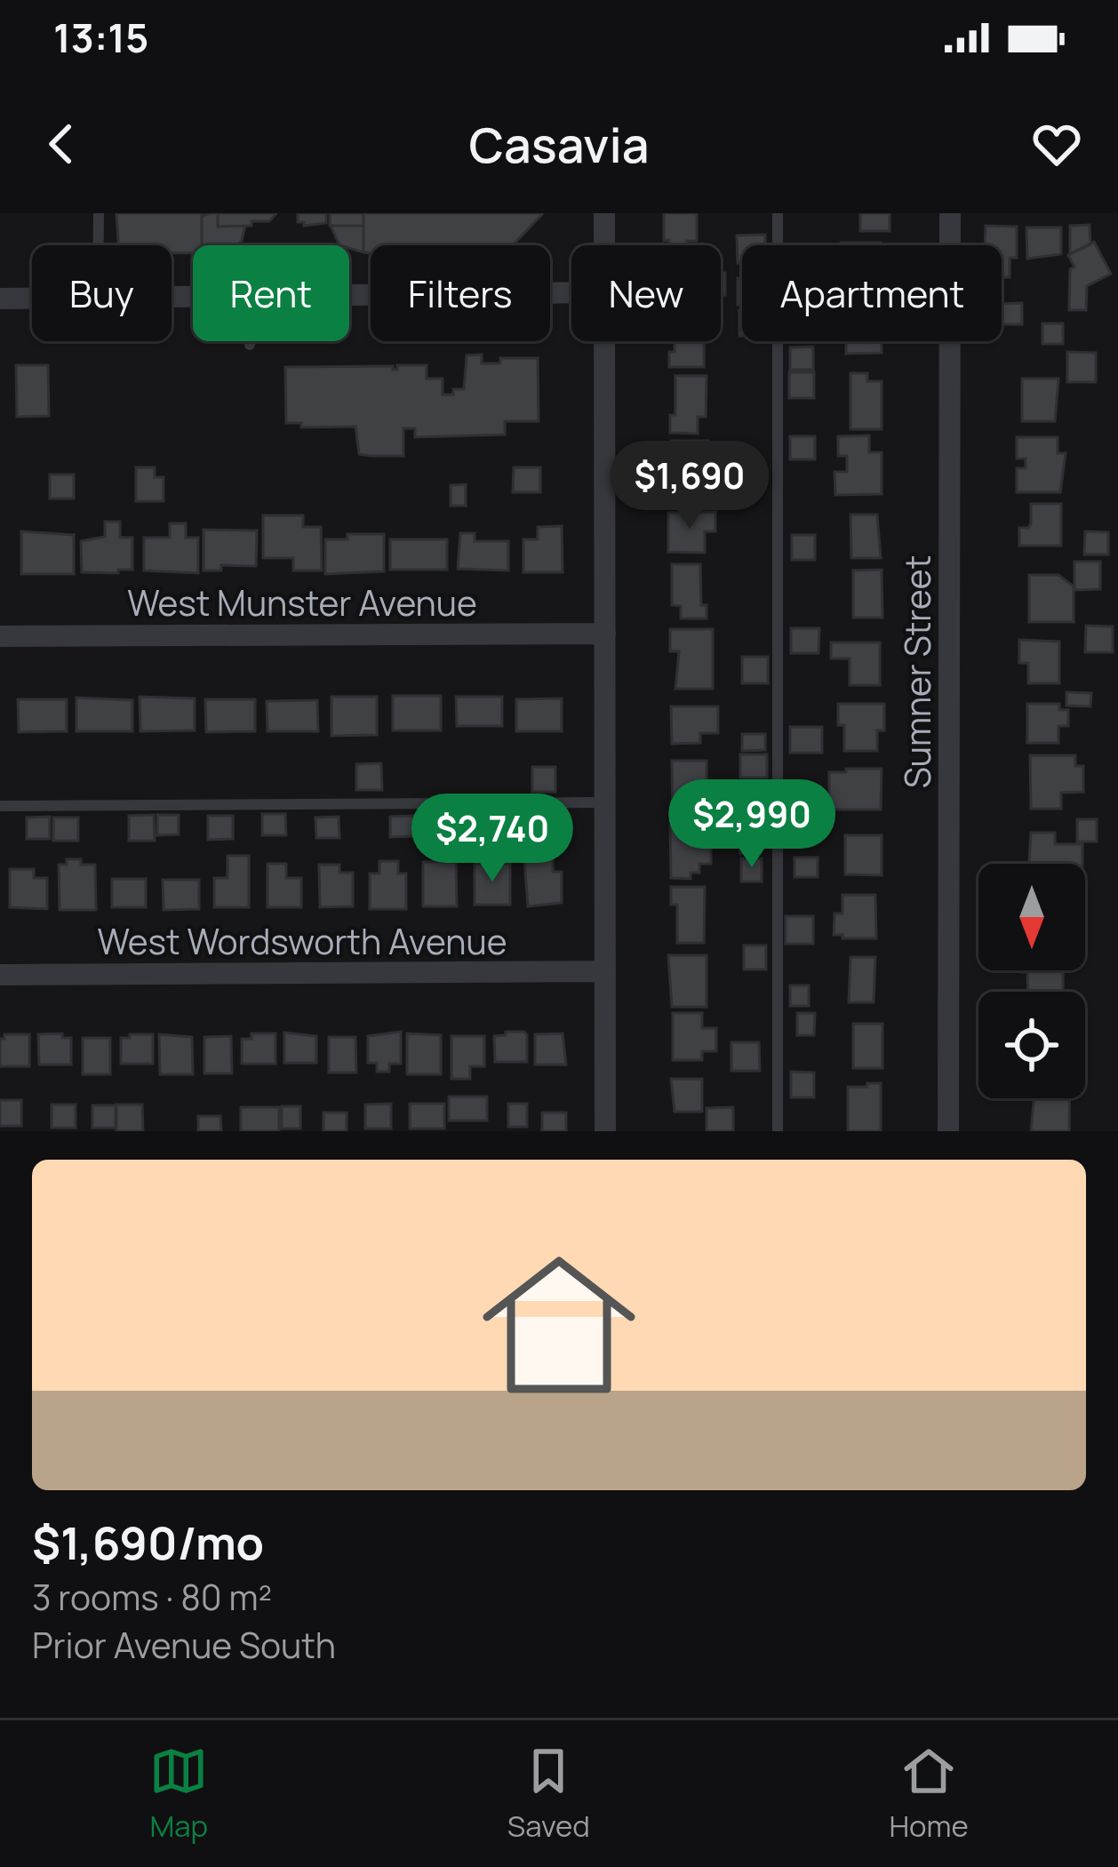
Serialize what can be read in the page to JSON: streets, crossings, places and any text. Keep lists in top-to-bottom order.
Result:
{
  "streets": {
    "street": ["West Munster Avenue", "Sumner Street", "West Wordsworth Avenue"]
  },
  "north": "bottom",
  "page": {
    "status": "13:15",
    "header": "Casavia",
    "chip": [
      "Buy",
      "Rent",
      "Filters",
      "New",
      "Apartment"
    ],
    "price": ["$1,690", "$2,990", "$2,740"],
    "list": [
      {
        "name": "$1,690/mo",
        "note": "3 rooms · 80 m² · Prior Avenue South"
      }
    ],
    "tabs": ["Map", "Saved", "Home"]
  }
}
